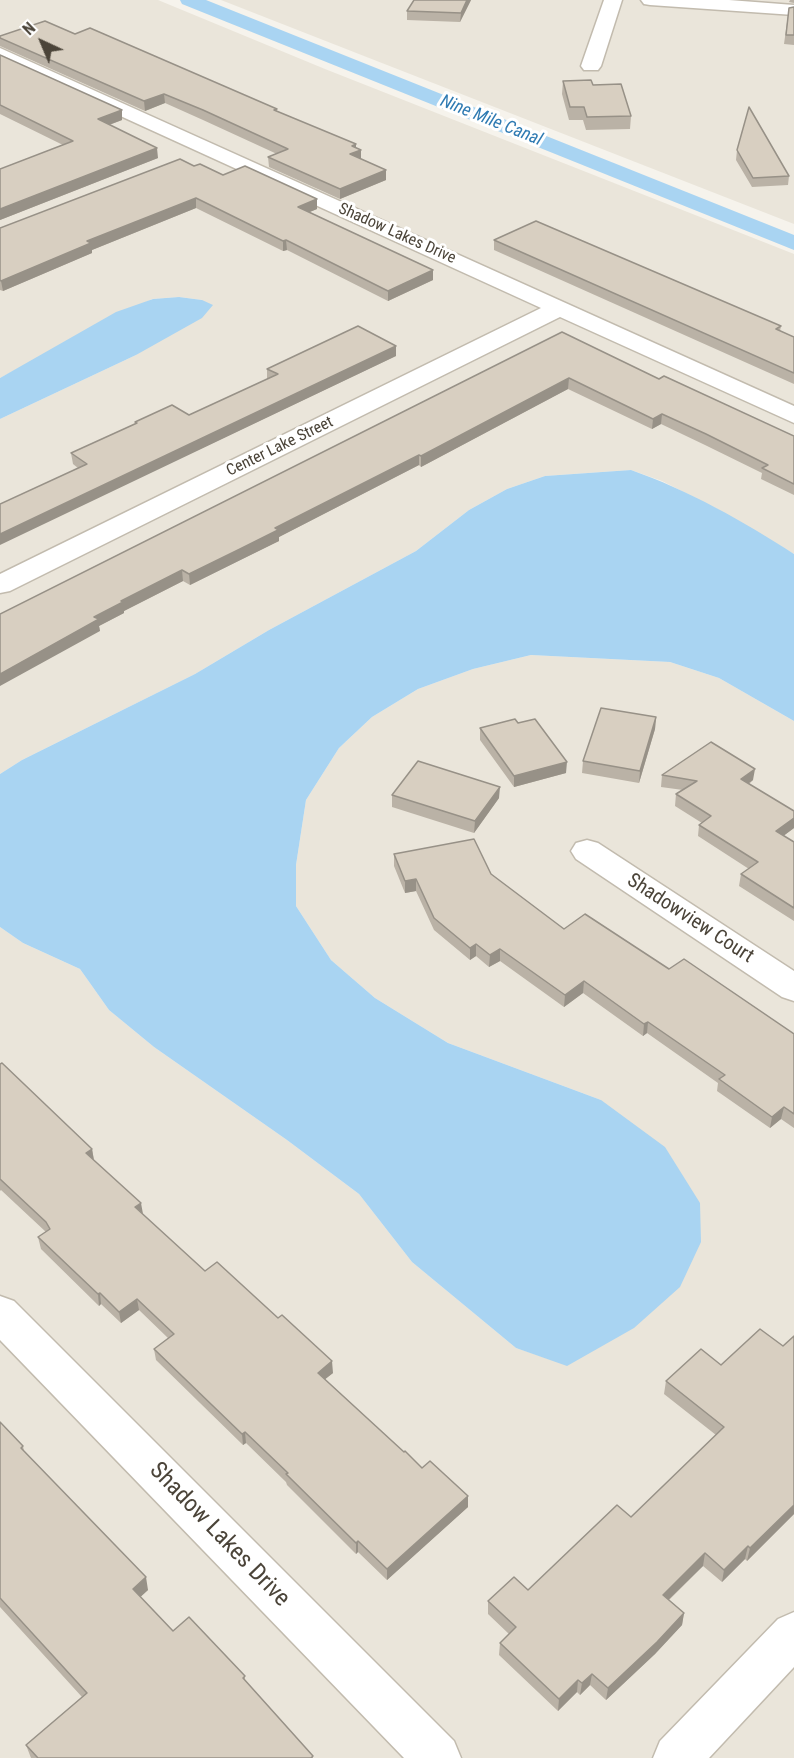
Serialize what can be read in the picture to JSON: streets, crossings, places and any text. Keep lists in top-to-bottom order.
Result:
{
  "streets": {
    "street": ["Shadow Lakes Drive", "Center Lake Street", "Shadowview Court"]
  },
  "crossings": [
    ["Shadow Lakes Drive", "Center Lake Street"]
  ],
  "water": ["Nine Mile Canal"],
  "north": "top left"
}
